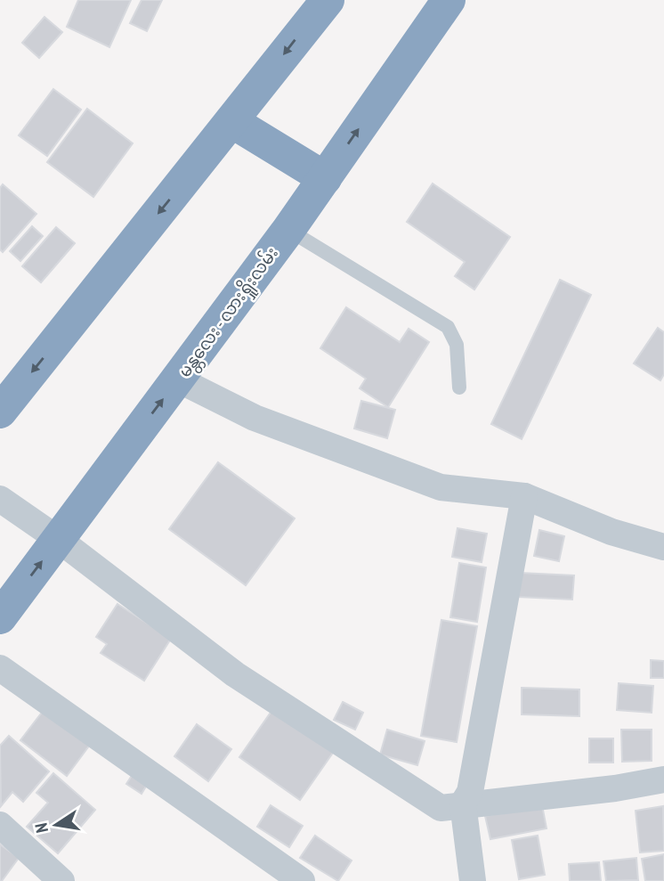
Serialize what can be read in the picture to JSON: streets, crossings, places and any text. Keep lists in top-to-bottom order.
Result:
{
  "streets": {
    "highway": ["မန္တလေး - လားရှိုးလမ်း"]
  },
  "north": "left"
}
